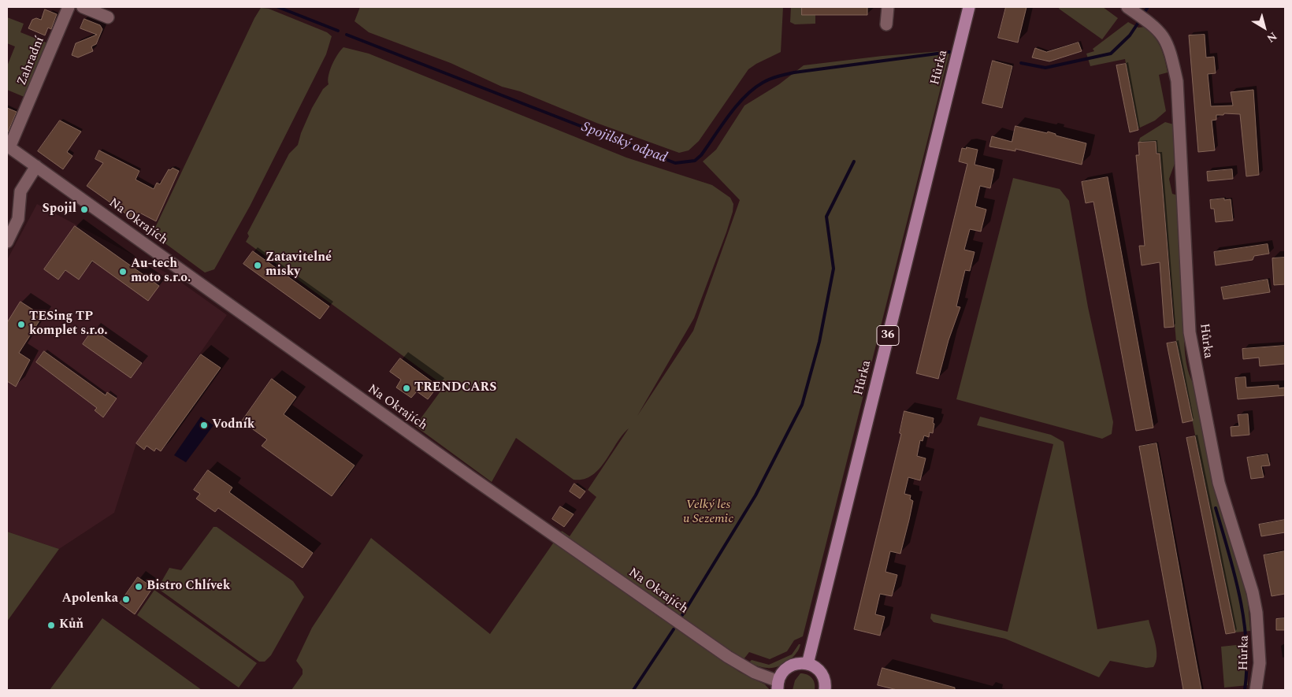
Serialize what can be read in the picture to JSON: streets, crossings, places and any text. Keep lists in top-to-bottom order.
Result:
{
  "streets": {
    "main road": ["Hůrka", "36"],
    "street": ["Zahradní", "Na Okrajích"]
  },
  "crossings": [
    ["Zahradní", "Na Okrajích"]
  ],
  "water": ["Spojilský odpad"],
  "parks": ["Velký les u Sezemic"],
  "places": [
    "Spojil",
    "Zatavitelné misky",
    "Au-tech moto s.r.o.",
    "TESing TP komplet s.r.o.",
    "TRENDCARS",
    "Vodník",
    "Bistro Chlívek",
    "Apolenka",
    "Kůň"
  ],
  "north": "bottom right"
}
